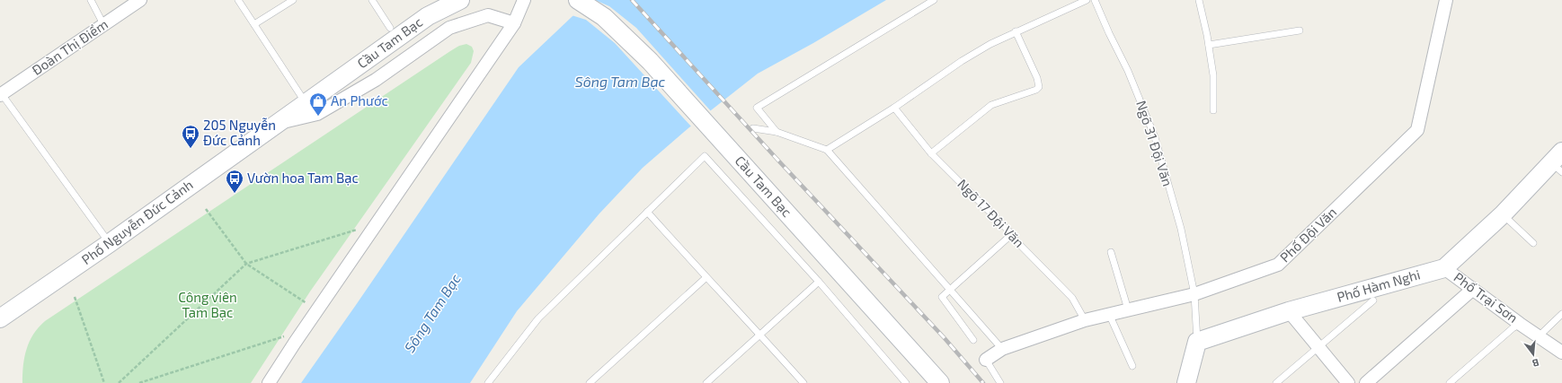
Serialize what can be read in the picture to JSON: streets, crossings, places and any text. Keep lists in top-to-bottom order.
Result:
{
  "streets": {
    "main road": ["Cầu Tam Bạc", "Phố Nguyễn Đức Cảnh", "Phố Hàm Nghi"],
    "street": ["Đoàn Thị Điểm", "Phố Đội Văn", "Phố Trại Sơn"],
    "lane": ["Ngõ 31 Đội Văn", "Ngõ 17 Đội Văn"]
  },
  "crossings": [
    ["Cầu Tam Bạc", "Phố Nguyễn Đức Cảnh"],
    ["Ngõ 31 Đội Văn", "Phố Đội Văn"],
    ["Ngõ 31 Đội Văn", "Phố Hàm Nghi"],
    ["Ngõ 17 Đội Văn", "Phố Đội Văn"],
    ["Phố Hàm Nghi", "Phố Trại Sơn"]
  ],
  "water": ["Sông Tam Bạc"],
  "parks": ["Công viên Tam Bạc"],
  "places": {
    "shop": ["An Phước"],
    "bus stop": ["205 Nguyễn Đức Cảnh", "Vườn hoa Tam Bạc"]
  },
  "north": "bottom"
}
